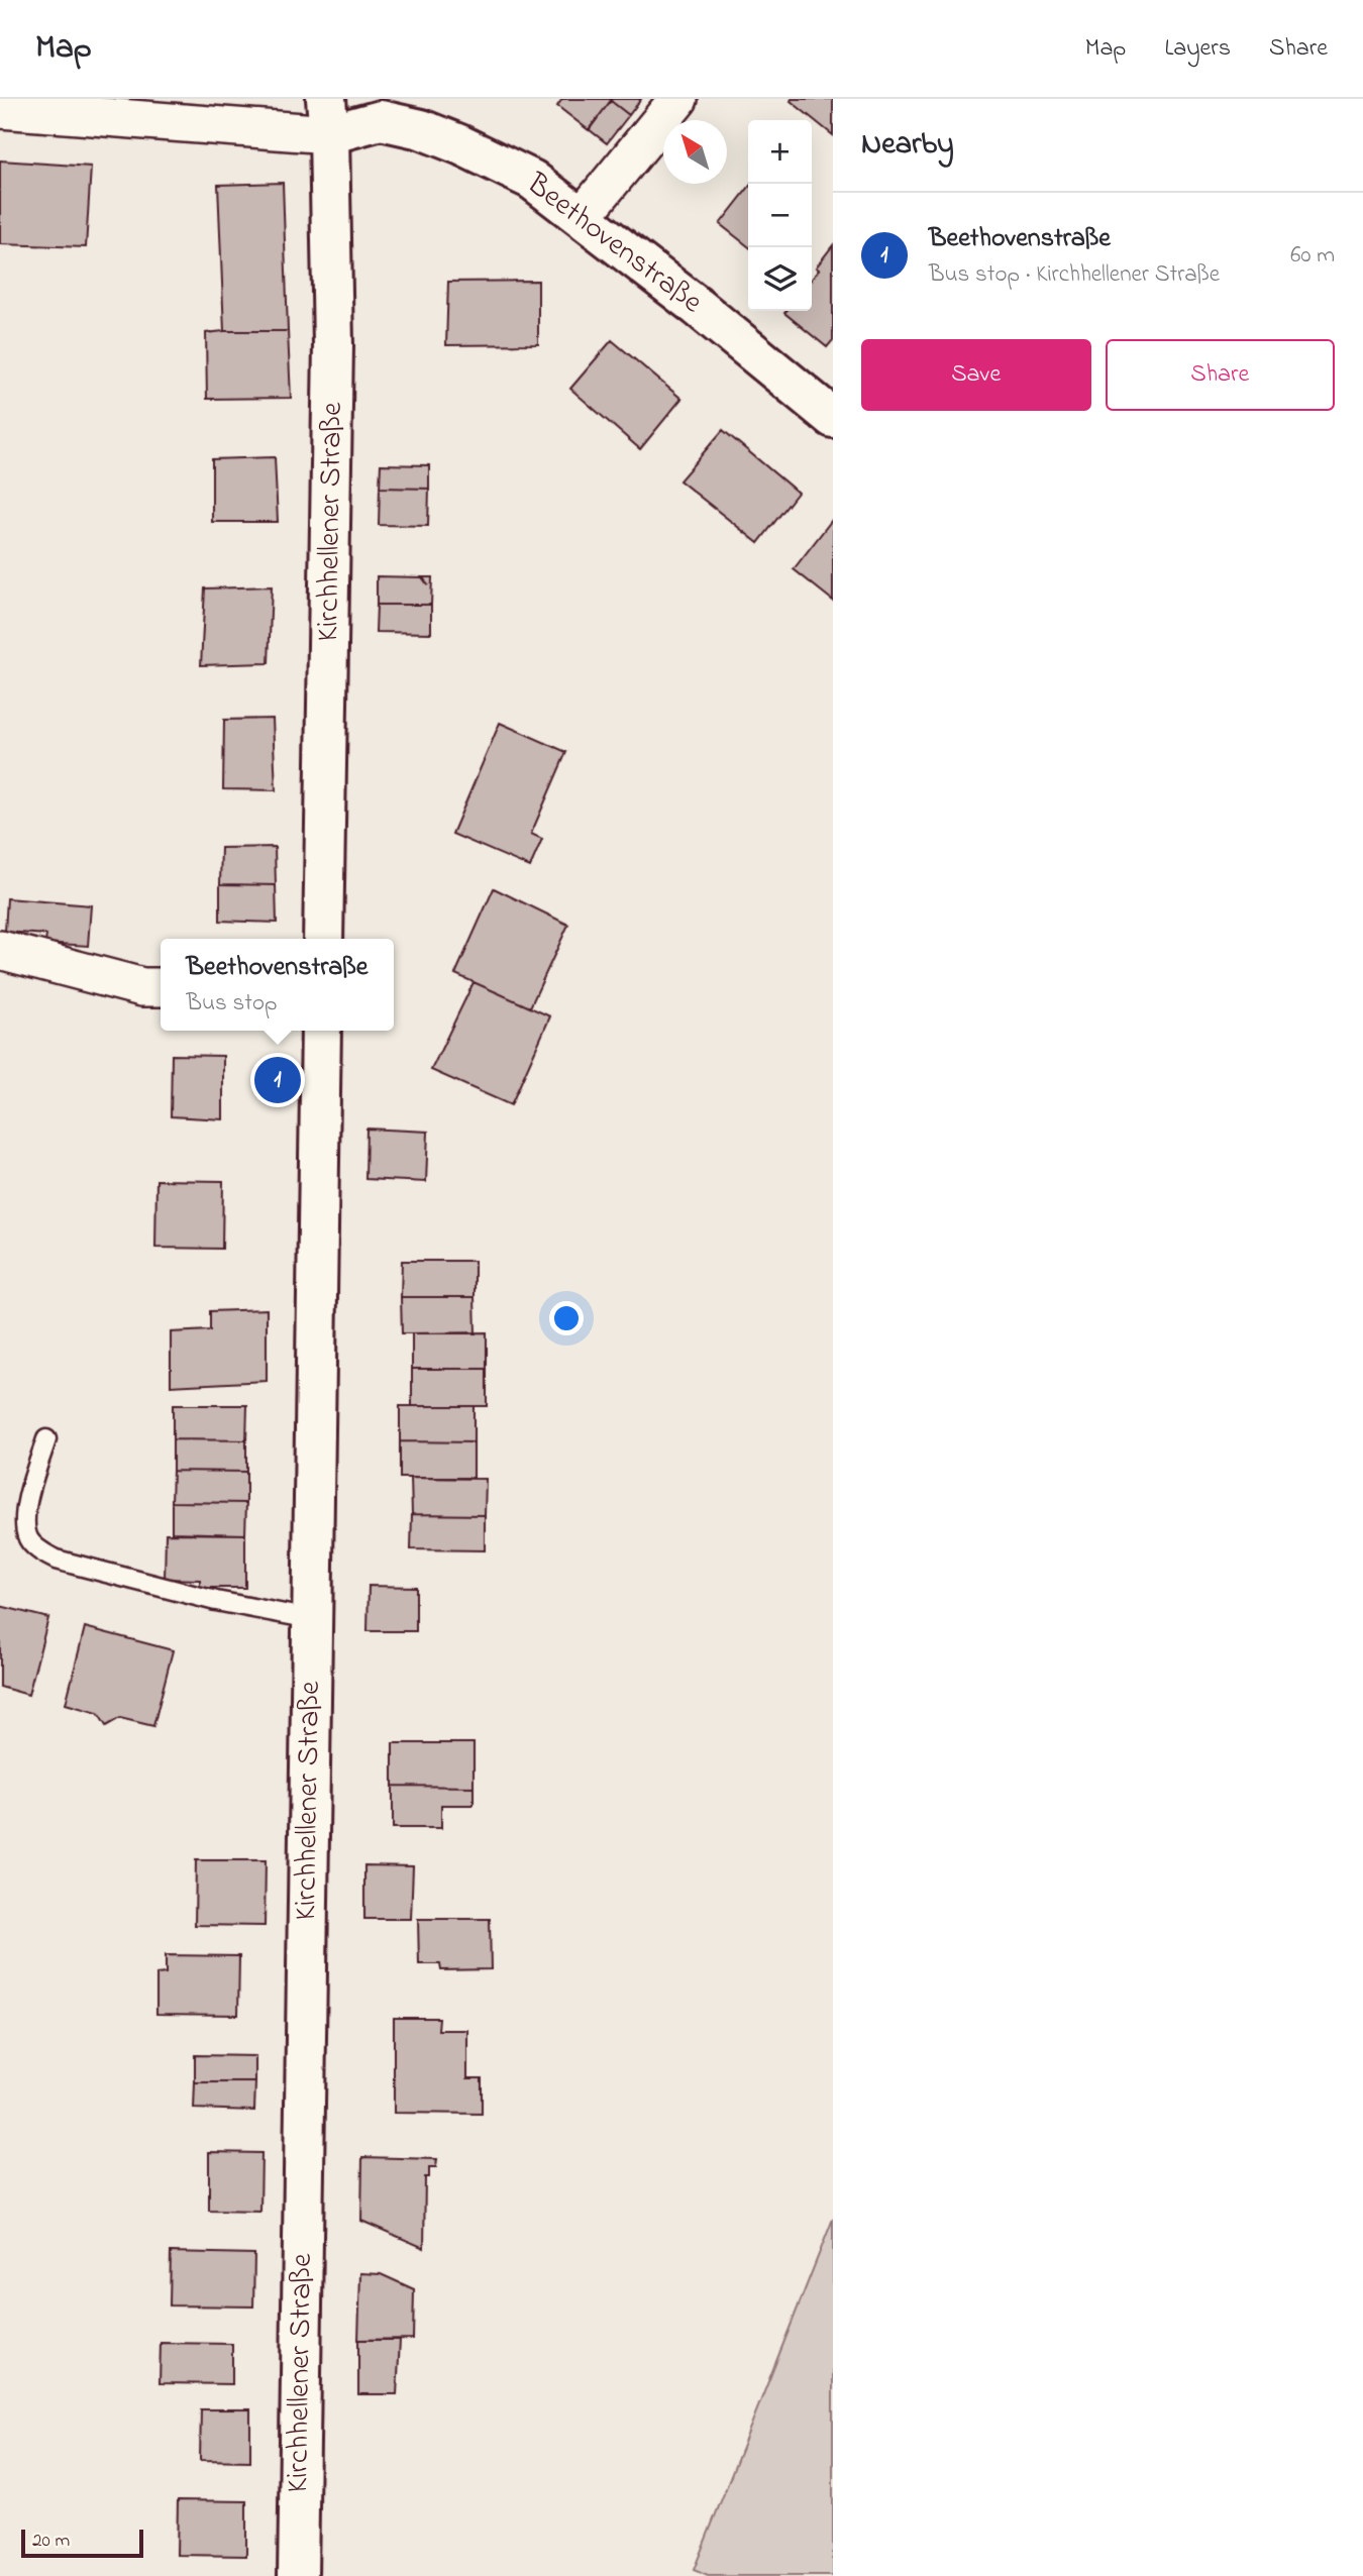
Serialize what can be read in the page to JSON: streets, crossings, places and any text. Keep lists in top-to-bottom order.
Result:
{
  "streets": {
    "main road": ["Beethovenstraße", "Kirchhellener Straße"]
  },
  "crossings": [
    ["Beethovenstraße", "Kirchhellener Straße"]
  ],
  "scale_bar": "20 m",
  "north": "top left",
  "page": {
    "header": "Map",
    "nav": ["Map", "Layers", "Share"],
    "heading": "Nearby",
    "map_buttons": ["+", "−"],
    "list": [
      {
        "mark": "1",
        "name": "Beethovenstraße",
        "note": "Bus stop · Kirchhellener Straße",
        "value": "60 m"
      }
    ],
    "buttons": ["Save", "Share"],
    "popup": ["Beethovenstraße", "Bus stop"],
    "pins": "1",
    "scale": "20 m"
  }
}
